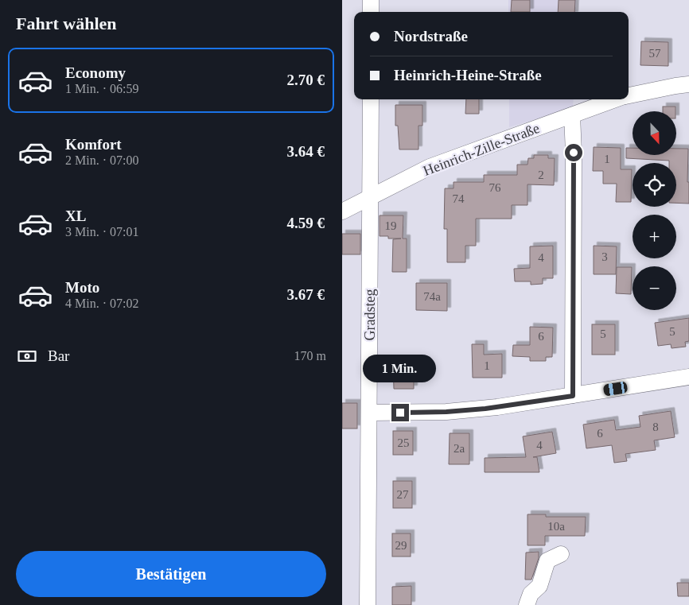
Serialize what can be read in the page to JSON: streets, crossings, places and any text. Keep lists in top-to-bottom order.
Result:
{
  "streets": {
    "street": ["Heinrich-Zille-Straße", "Gradsteg"]
  },
  "crossings": [
    ["Heinrich-Zille-Straße", "Gradsteg"]
  ],
  "house_numbers": [
    "57",
    "1",
    "2",
    "76",
    "74",
    "19",
    "3",
    "4",
    "74a",
    "5",
    "5",
    "6",
    "1",
    "8",
    "6",
    "25",
    "4",
    "2a",
    "27",
    "10a",
    "29"
  ],
  "north": "bottom",
  "page": {
    "heading": "Fahrt wählen",
    "banner": ["Nordstraße", "Heinrich-Heine-Straße"],
    "list": [
      {
        "name": "Economy",
        "note": "1 Min. · 06:59",
        "value": "2.70 €"
      },
      {
        "name": "Komfort",
        "note": "2 Min. · 07:00",
        "value": "3.64 €"
      },
      {
        "name": "XL",
        "note": "3 Min. · 07:01",
        "value": "4.59 €"
      },
      {
        "name": "Moto",
        "note": "4 Min. · 07:02",
        "value": "3.67 €"
      }
    ],
    "map_buttons": ["+", "−"],
    "pay": ["Bar", "170 m"],
    "bubble": "1 Min.",
    "buttons": "Bestätigen"
  }
}
